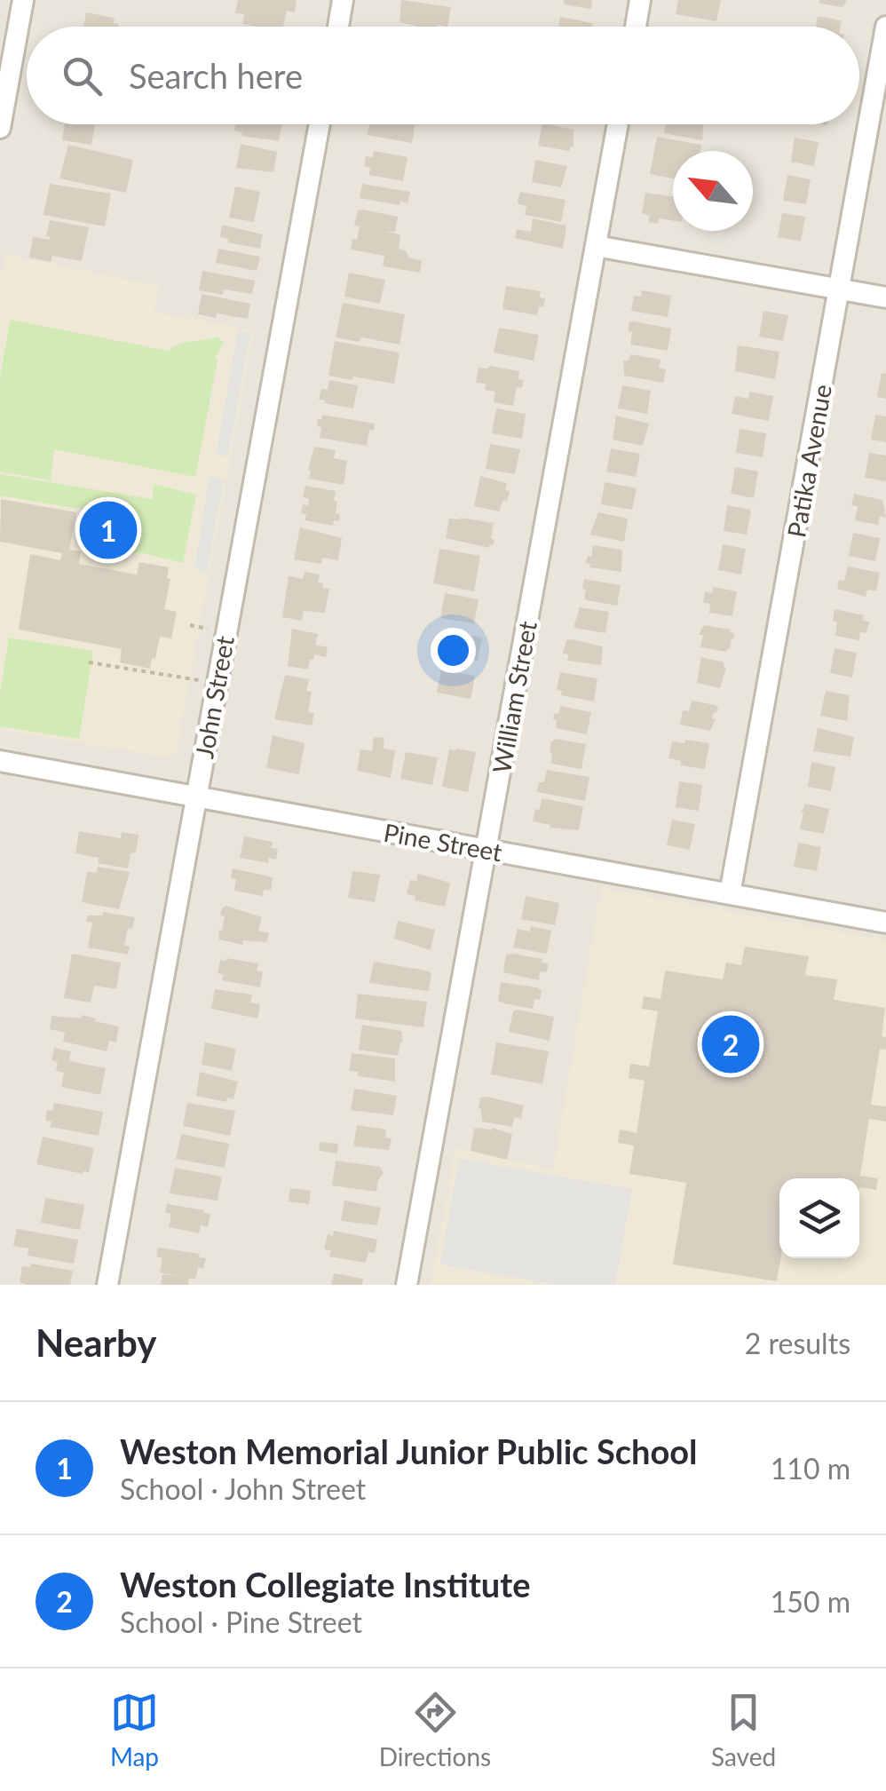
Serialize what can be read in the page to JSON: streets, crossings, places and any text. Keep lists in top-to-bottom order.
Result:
{
  "streets": {
    "street": [
      "Patika Avenue",
      "John Street",
      "William Street",
      "Pine Street"
    ]
  },
  "crossings": [
    ["Patika Avenue", "Pine Street"],
    ["John Street", "Pine Street"],
    ["William Street", "Pine Street"]
  ],
  "north": "top left",
  "page": {
    "search": "Search here",
    "pins": ["1", "2"],
    "heading": ["Nearby", "2 results"],
    "list": [
      {
        "mark": "1",
        "name": "Weston Memorial Junior Public School",
        "note": "School · John Street",
        "value": "110 m"
      },
      {
        "mark": "2",
        "name": "Weston Collegiate Institute",
        "note": "School · Pine Street",
        "value": "150 m"
      }
    ],
    "nav": ["Map", "Directions", "Saved"]
  }
}
